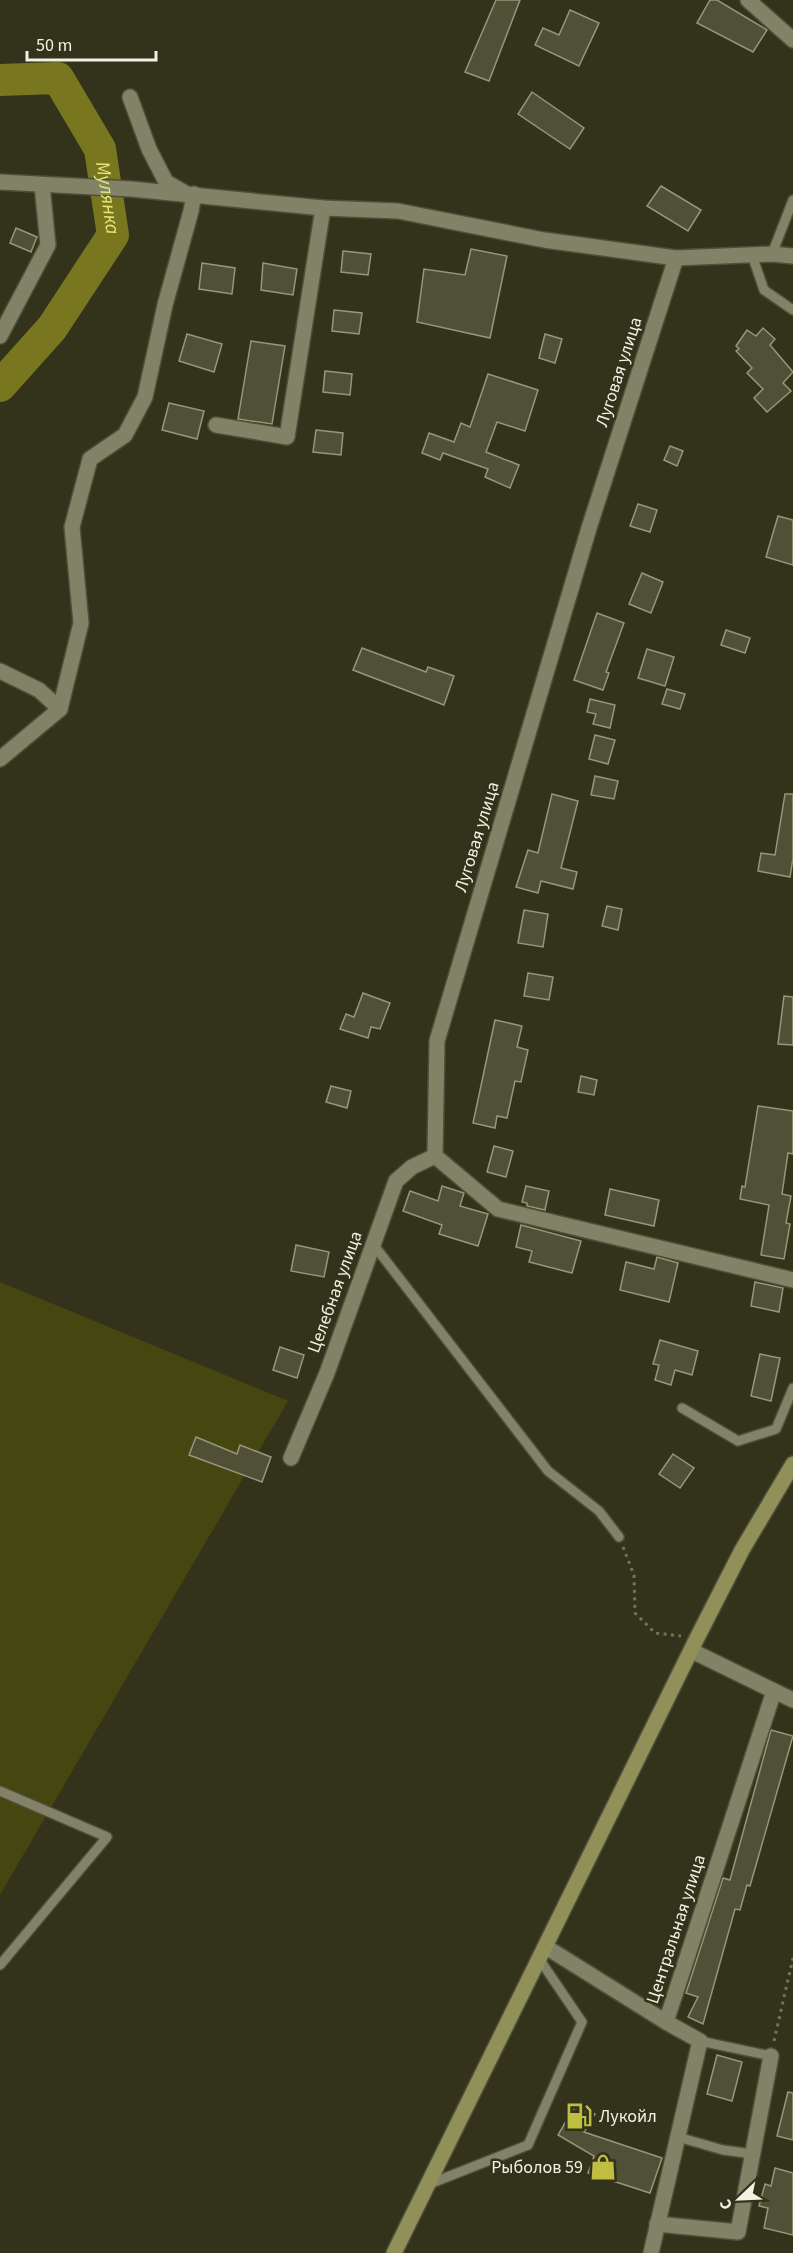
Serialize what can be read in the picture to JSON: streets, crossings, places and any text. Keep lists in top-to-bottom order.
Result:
{
  "streets": {
    "street": ["Луговая улица", "Целебная улица", "Центральная улица"]
  },
  "crossings": [
    ["Луговая улица", "Целебная улица"]
  ],
  "water": ["Мулянка"],
  "places": {
    "fuel station": ["Лукойл"],
    "shop": ["Рыболов 59"]
  },
  "scale_bar": "50 m",
  "north": "bottom left"
}
